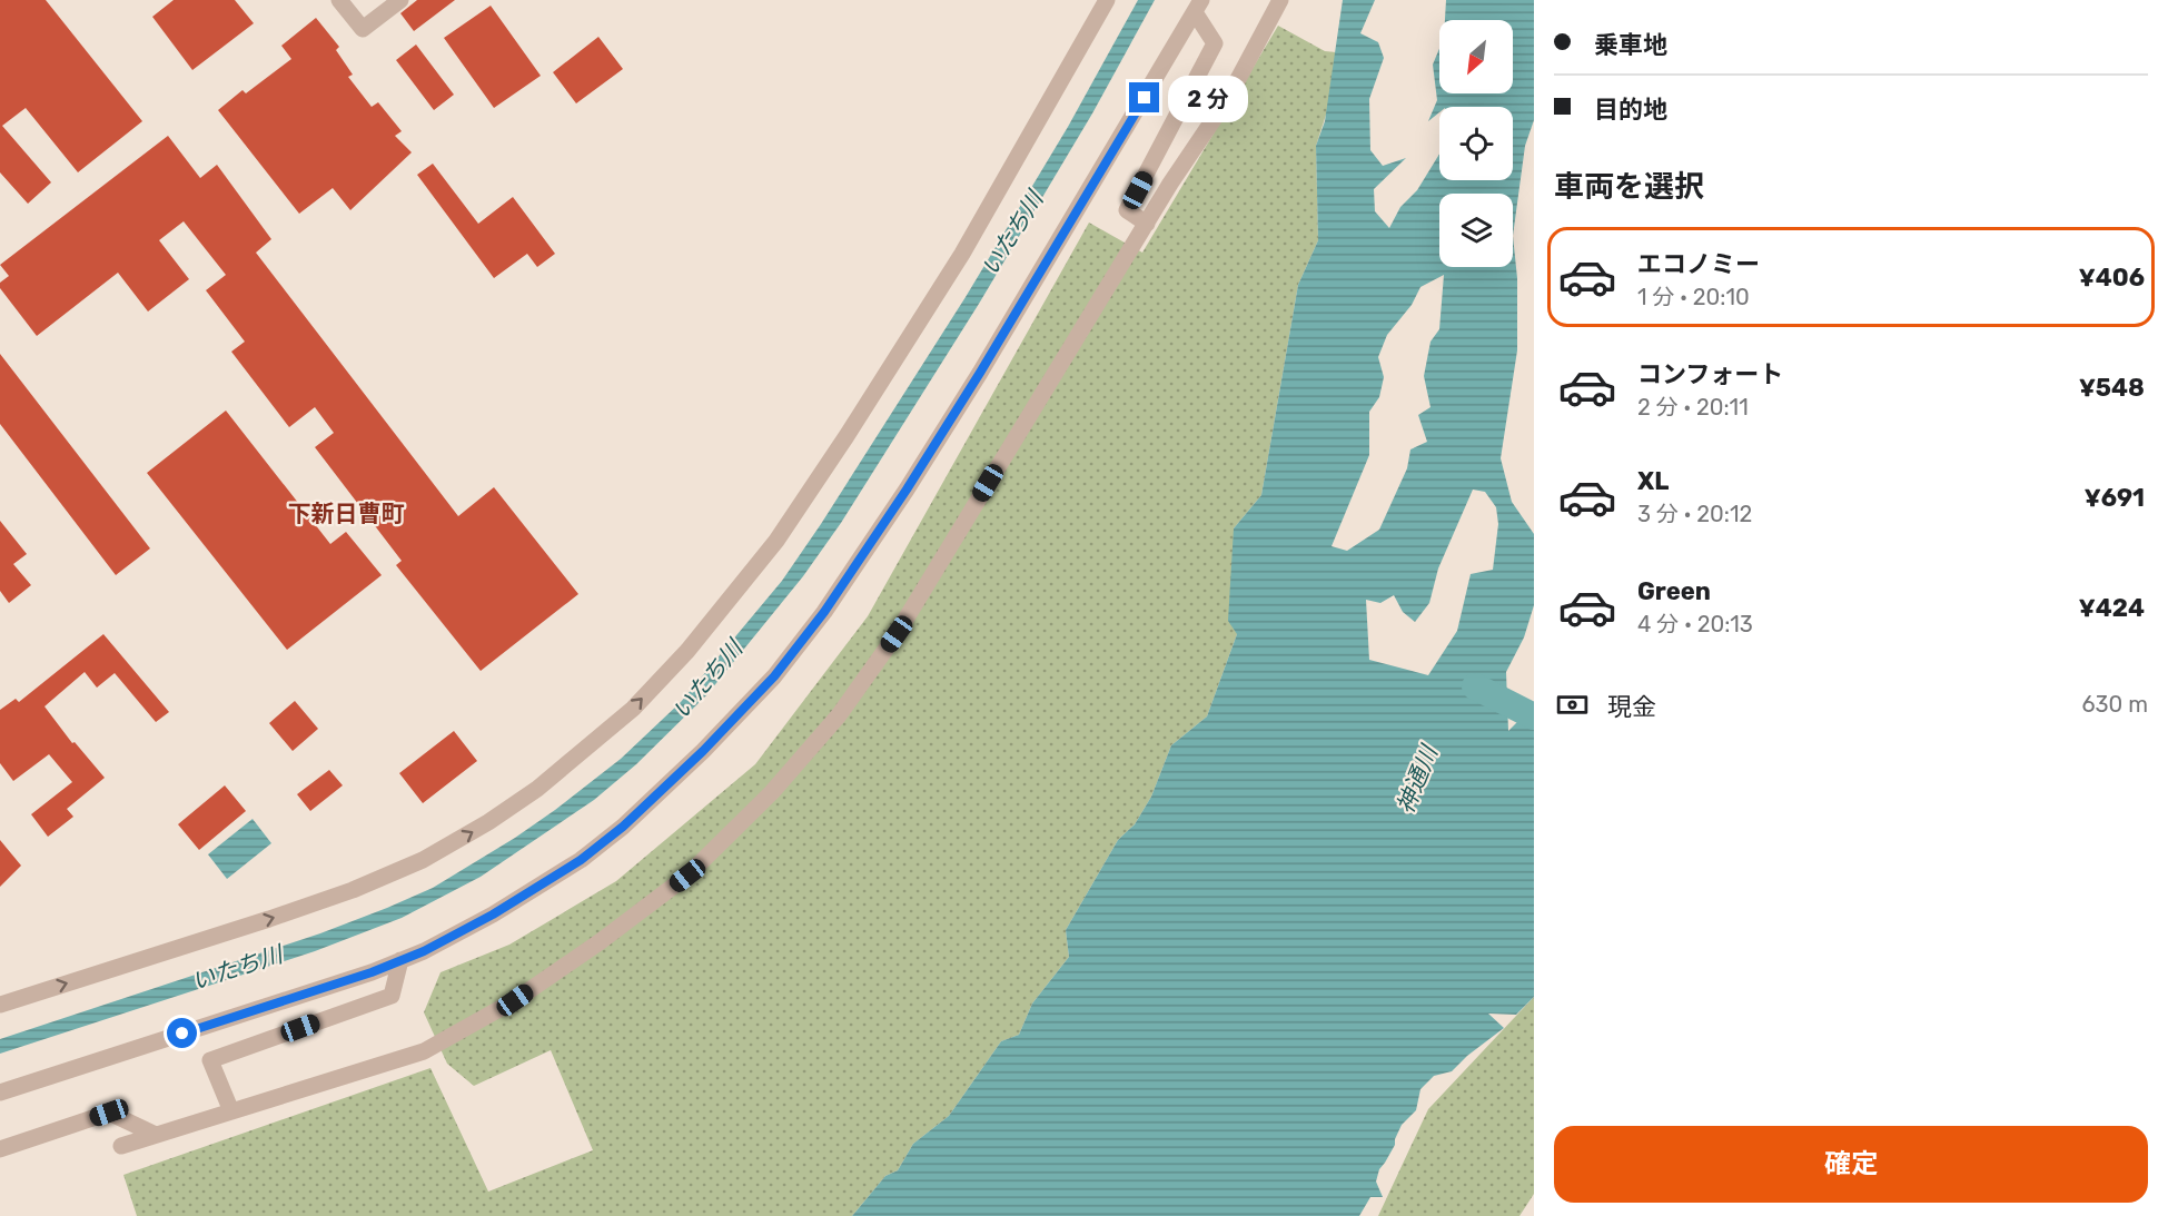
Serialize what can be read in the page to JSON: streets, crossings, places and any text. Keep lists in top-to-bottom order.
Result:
{
  "districts": ["下新日曹町"],
  "water": ["いたち川", "神通川"],
  "north": "bottom left",
  "page": {
    "banner": ["乗車地", "目的地"],
    "bubble": "2 分",
    "heading": "車両を選択",
    "list": [
      {
        "name": "エコノミー",
        "note": "1 分 · 20:10",
        "value": "¥406"
      },
      {
        "name": "コンフォート",
        "note": "2 分 · 20:11",
        "value": "¥548"
      },
      {
        "name": "XL",
        "note": "3 分 · 20:12",
        "value": "¥691"
      },
      {
        "name": "Green",
        "note": "4 分 · 20:13",
        "value": "¥424"
      }
    ],
    "pay": ["現金", "630 m"],
    "buttons": "確定"
  }
}
